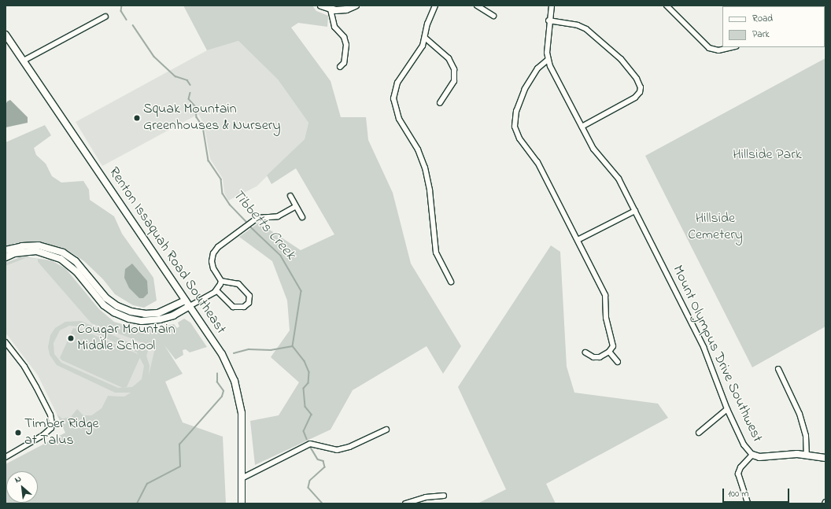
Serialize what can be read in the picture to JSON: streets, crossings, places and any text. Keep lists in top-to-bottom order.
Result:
{
  "streets": {
    "main road": ["Renton Issaquah Road Southeast"],
    "street": ["Mount Olympus Drive Southwest"]
  },
  "water": ["Tibbetts Creek"],
  "parks": ["Hillside Park", "Hillside Cemetery"],
  "places": ["Squak Mountain Greenhouses & Nursery", "Cougar Mountain Middle School", "Timber Ridge at Talus"],
  "legend": ["Road", "Park"],
  "scale_bar": "100 m",
  "north": "top left"
}
